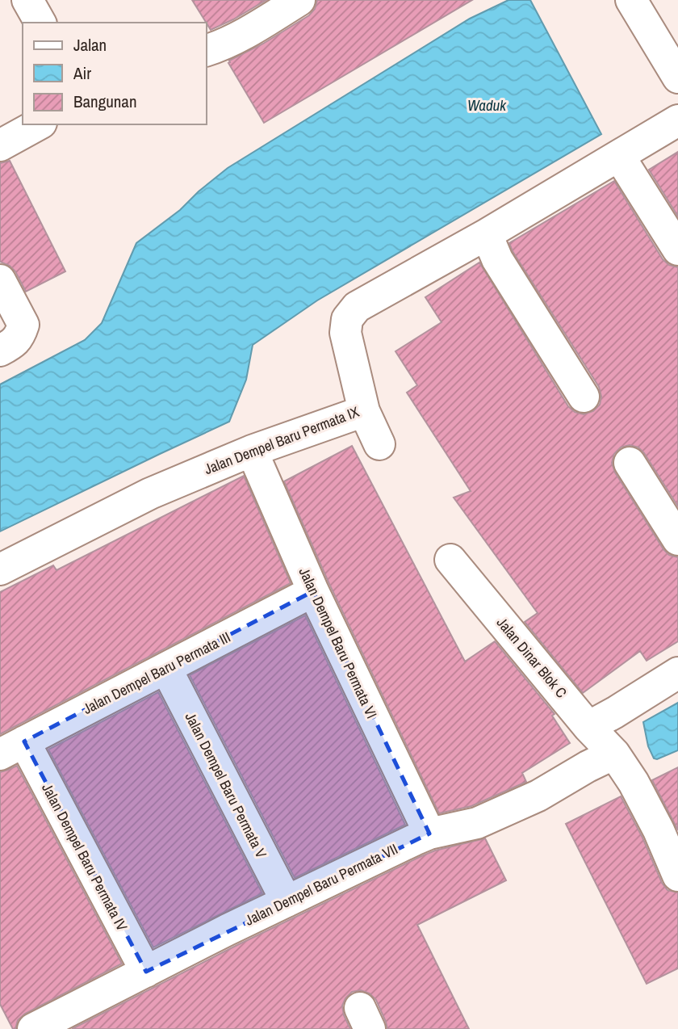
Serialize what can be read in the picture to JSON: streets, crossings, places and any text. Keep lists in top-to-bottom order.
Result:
{
  "streets": {
    "street": [
      "Jalan Dempel Baru Permata IX",
      "Jalan Dempel Baru Permata VI",
      "Jalan Dinar Blok C",
      "Jalan Dempel Baru Permata III",
      "Jalan Dempel Baru Permata V",
      "Jalan Dempel Baru Permata IV",
      "Jalan Dempel Baru Permata VII"
    ]
  },
  "crossings": [
    ["Jalan Dempel Baru Permata IX", "Jalan Dempel Baru Permata VI"],
    ["Jalan Dempel Baru Permata VI", "Jalan Dempel Baru Permata III"],
    ["Jalan Dempel Baru Permata VI", "Jalan Dempel Baru Permata VII"],
    ["Jalan Dinar Blok C", "Jalan Dempel Baru Permata VII"],
    ["Jalan Dempel Baru Permata III", "Jalan Dempel Baru Permata V"],
    ["Jalan Dempel Baru Permata III", "Jalan Dempel Baru Permata IV"],
    ["Jalan Dempel Baru Permata V", "Jalan Dempel Baru Permata VII"],
    ["Jalan Dempel Baru Permata IV", "Jalan Dempel Baru Permata VII"]
  ],
  "water": ["Waduk"],
  "legend": ["Jalan", "Air", "Bangunan"]
}
